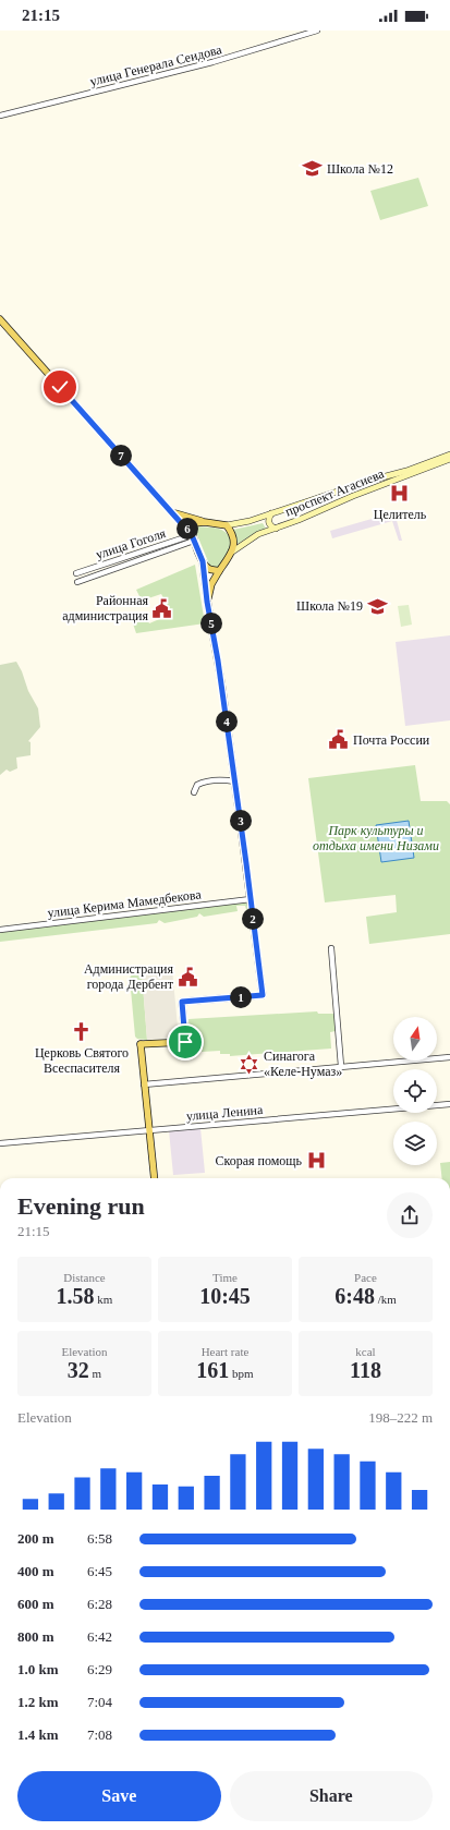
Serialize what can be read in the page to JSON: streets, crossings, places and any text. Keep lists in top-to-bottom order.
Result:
{
  "streets": {
    "main road": ["проспект Агасиева"],
    "street": [
      "улица Генерала Сеидова",
      "улица Гоголя",
      "улица Керима Мамедбекова",
      "улица Ленина"
    ]
  },
  "crossings": [
    ["проспект Агасиева", "улица Гоголя"]
  ],
  "parks": ["Парк культуры и отдыха имени Низами"],
  "places": {
    "school or university": ["Школа №12", "Школа №19"],
    "hospital": ["Целитель", "Скорая помощь"],
    "public building": ["Районная администрация", "Почта России", "Администрация города Дербент"],
    "church": ["Церковь Святого Всеспасителя"],
    "synagogue": ["Синагога «Келе-Нумаз»"]
  },
  "north": "top",
  "page": {
    "status": "21:15",
    "pins": [
      "7",
      "6",
      "5",
      "4",
      "3",
      "2",
      "1"
    ],
    "heading": ["Evening run", "21:15"],
    "stats": [
      ["Distance", "1.58 km"],
      ["Time", "10:45"],
      ["Pace", "6:48 /km"],
      ["Elevation", "32 m"],
      ["Heart rate", "161 bpm"],
      ["kcal", "118"]
    ],
    "chart": ["Elevation", "198–222 m"],
    "list": [
      {
        "name": "200 m",
        "note": "6:58"
      },
      {
        "name": "400 m",
        "note": "6:45"
      },
      {
        "name": "600 m",
        "note": "6:28"
      },
      {
        "name": "800 m",
        "note": "6:42"
      },
      {
        "name": "1.0 km",
        "note": "6:29"
      },
      {
        "name": "1.2 km",
        "note": "7:04"
      },
      {
        "name": "1.4 km",
        "note": "7:08"
      }
    ],
    "buttons": ["Save", "Share"]
  }
}
